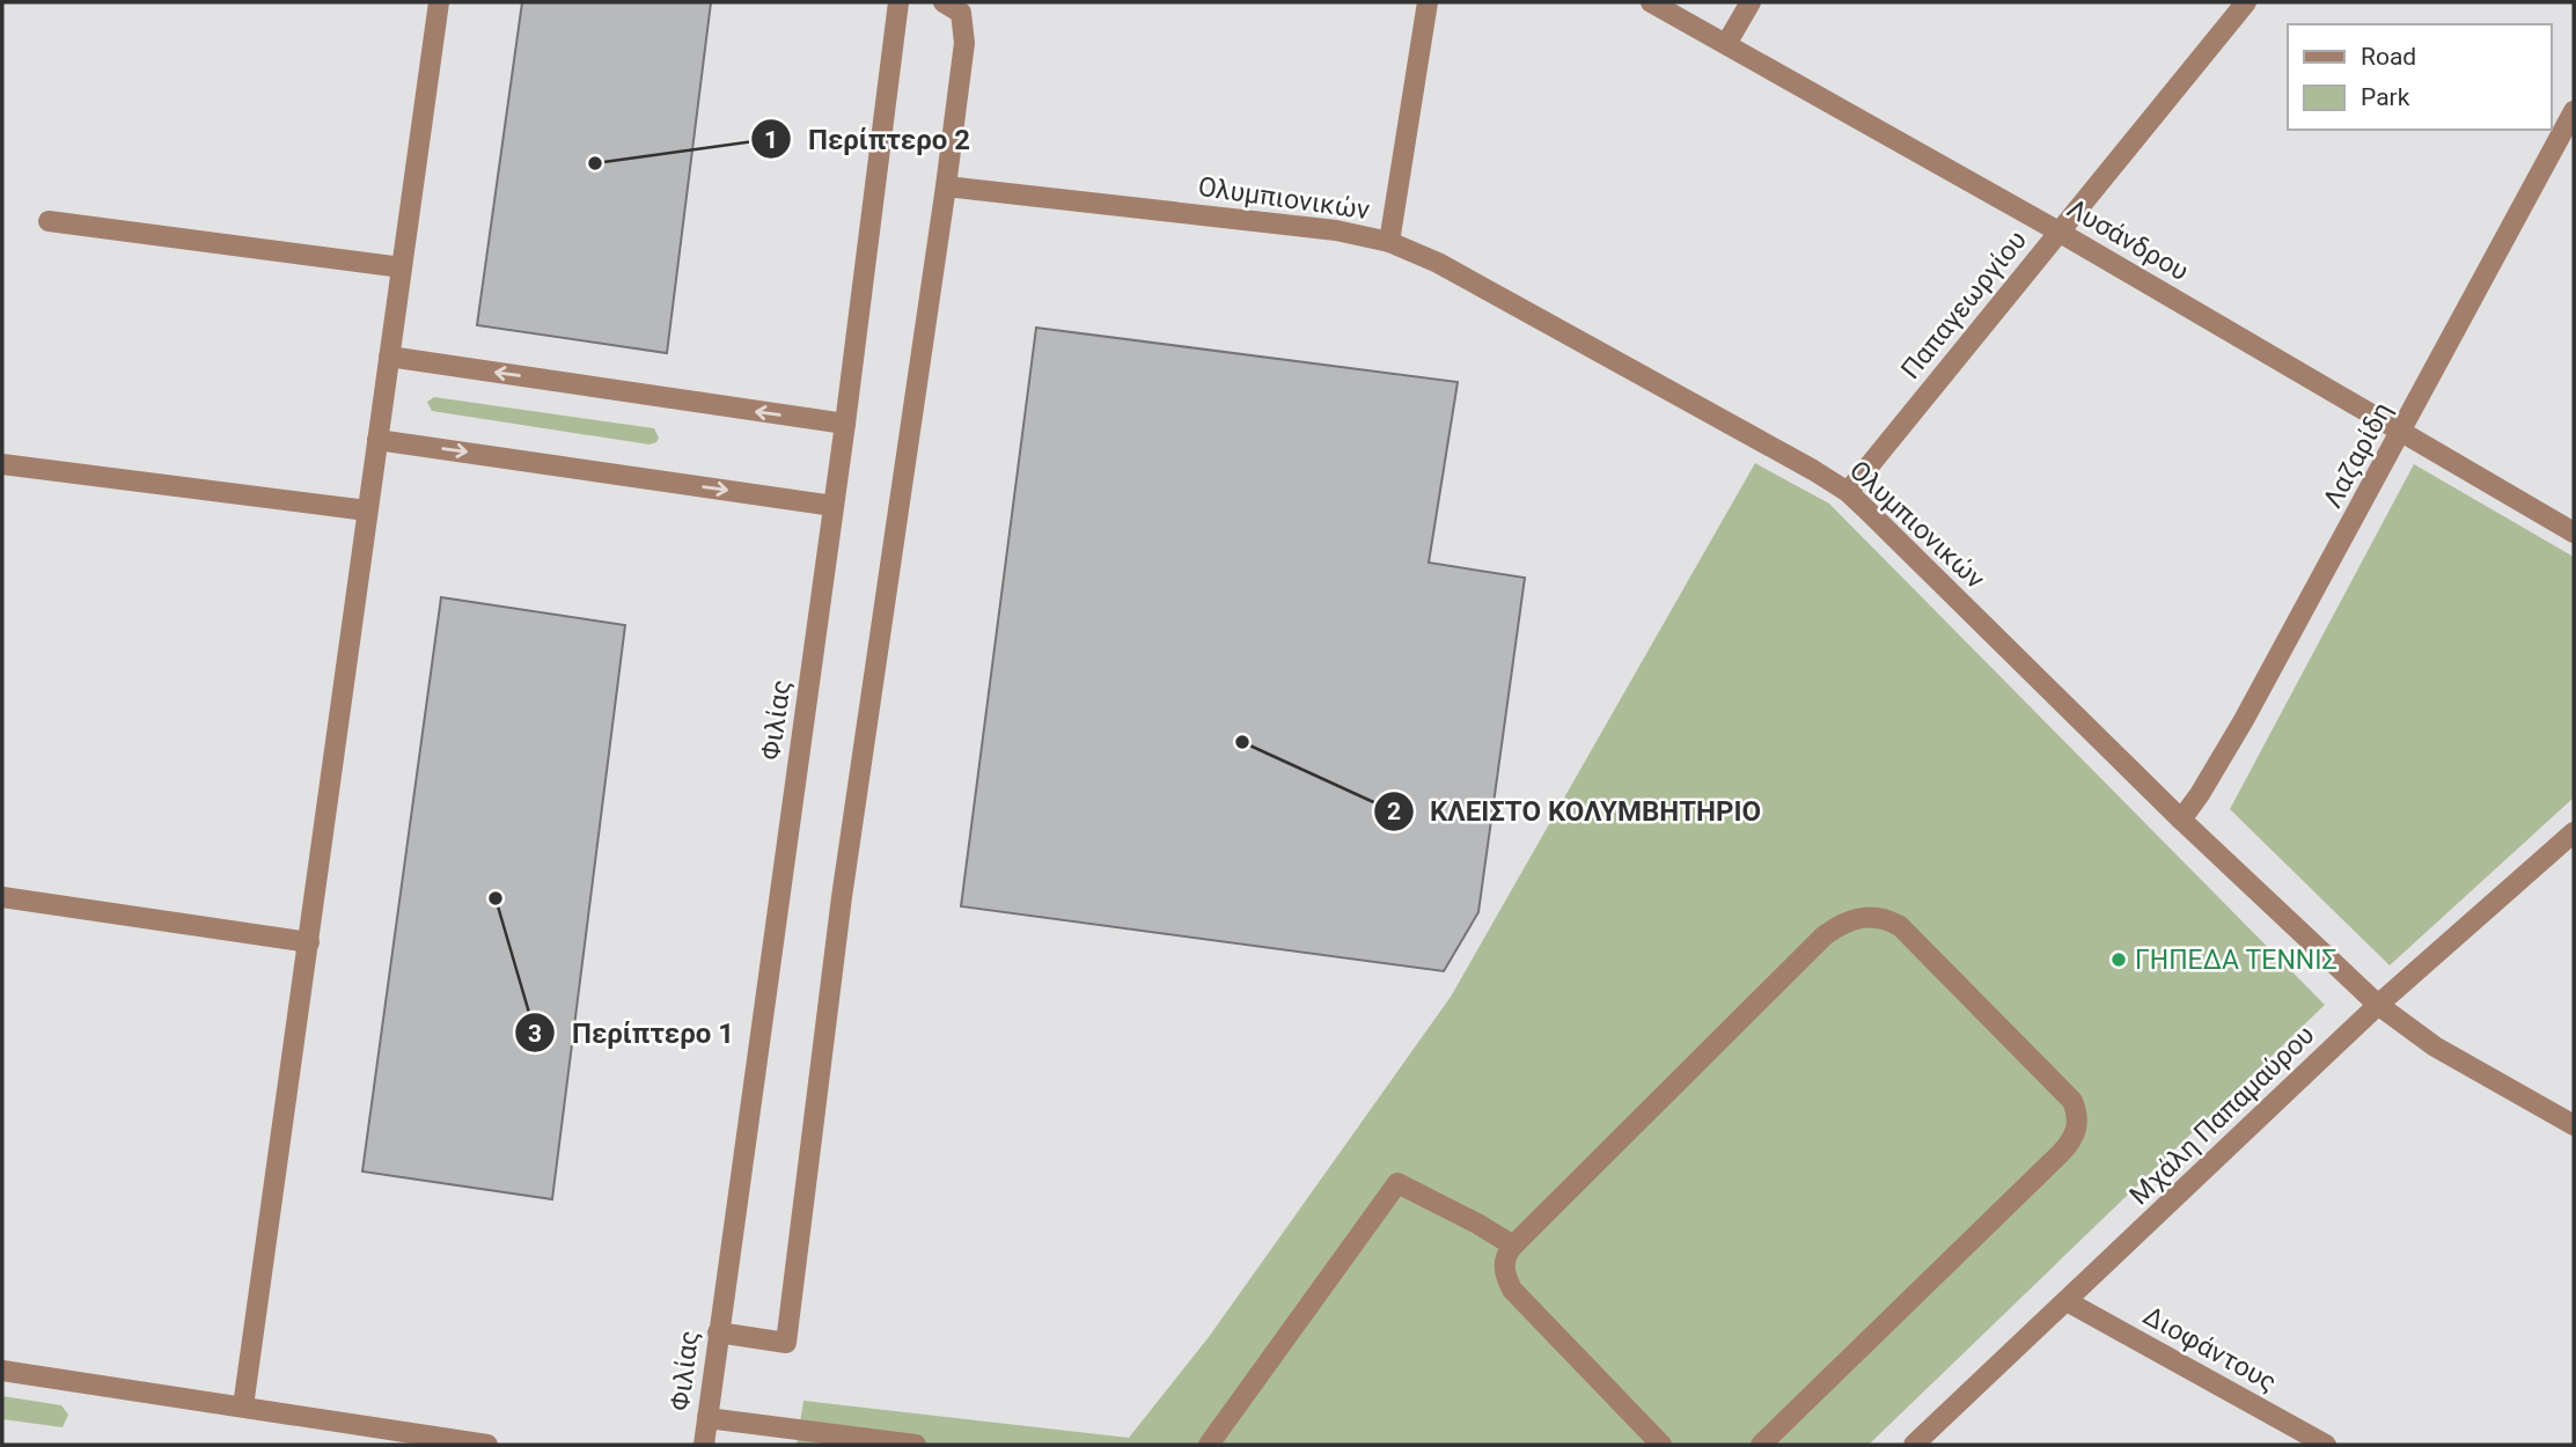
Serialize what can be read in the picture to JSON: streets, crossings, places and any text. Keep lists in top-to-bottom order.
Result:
{
  "streets": {
    "street": [
      "Ολυμπιονικών",
      "Λυσάνδρου",
      "Παπαγεωργίου",
      "Λαζαρίδη",
      "Φιλίας",
      "Μχάλη Παπαμαύρου",
      "Διοφάντους"
    ]
  },
  "crossings": [
    ["Ολυμπιονικών", "Παπαγεωργίου"],
    ["Ολυμπιονικών", "Λαζαρίδη"],
    ["Ολυμπιονικών", "Μχάλη Παπαμαύρου"],
    ["Λυσάνδρου", "Παπαγεωργίου"],
    ["Λυσάνδρου", "Λαζαρίδη"],
    ["Μχάλη Παπαμαύρου", "Διοφάντους"]
  ],
  "places": [
    "Περίπτερο 2",
    "ΚΛΕΙΣΤΟ ΚΟΛΥΜΒΗΤΗΡΙΟ",
    "Περίπτερο 1",
    "ΓΗΠΕΔΑ ΤΕΝΝΙΣ"
  ],
  "legend": ["Road", "Park"]
}
